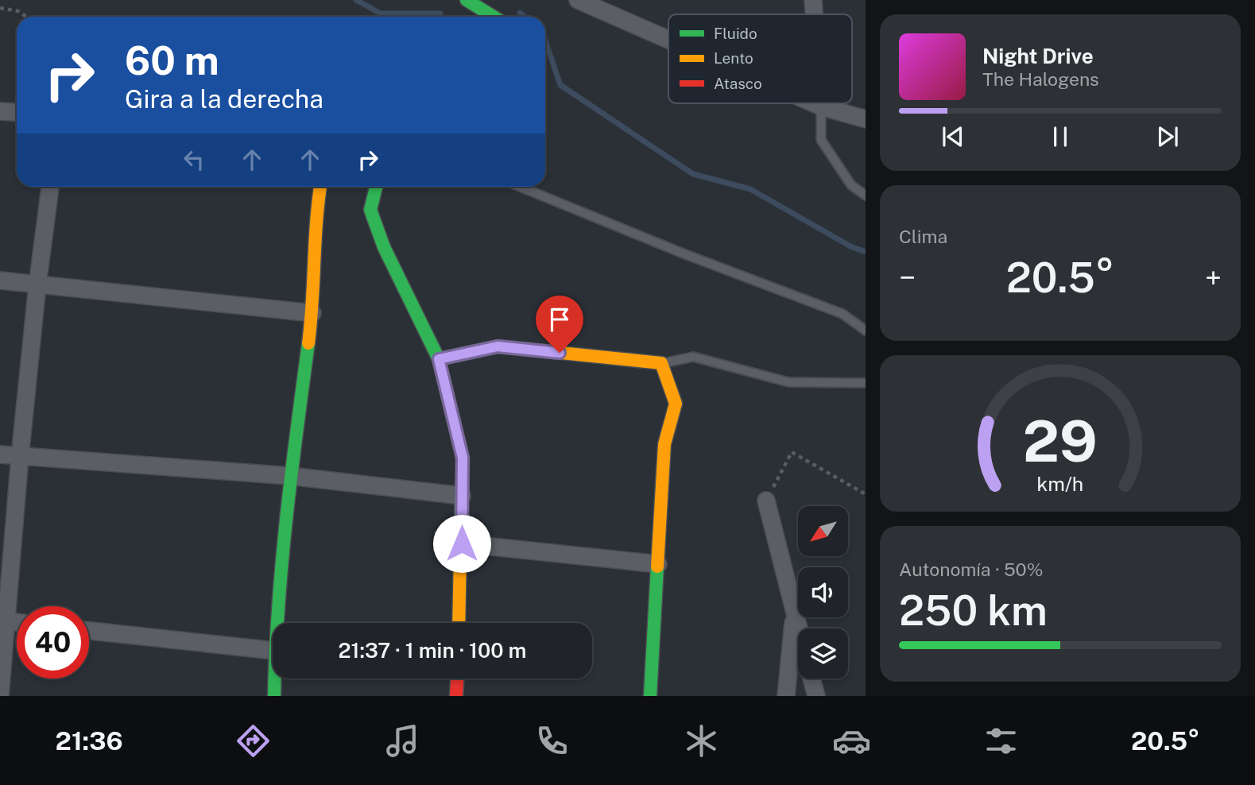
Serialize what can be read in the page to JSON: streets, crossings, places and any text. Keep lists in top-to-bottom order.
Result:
{
  "legend": ["Fluido", "Lento", "Atasco"],
  "north": "bottom left",
  "page": {
    "turn": ["60 m", "Gira a la derecha"],
    "song": ["Night Drive", "The Halogens"],
    "tile": [
      "Clima",
      ["Autonomía · 50%", "250 km"]
    ],
    "heat": ["−", "20.5°", "+"],
    "limit": "40",
    "trip": "21:37 · 1 min · 100 m",
    "tabs": ["21:36", "20.5°"],
    "gauge": ["29", "km/h"]
  }
}
